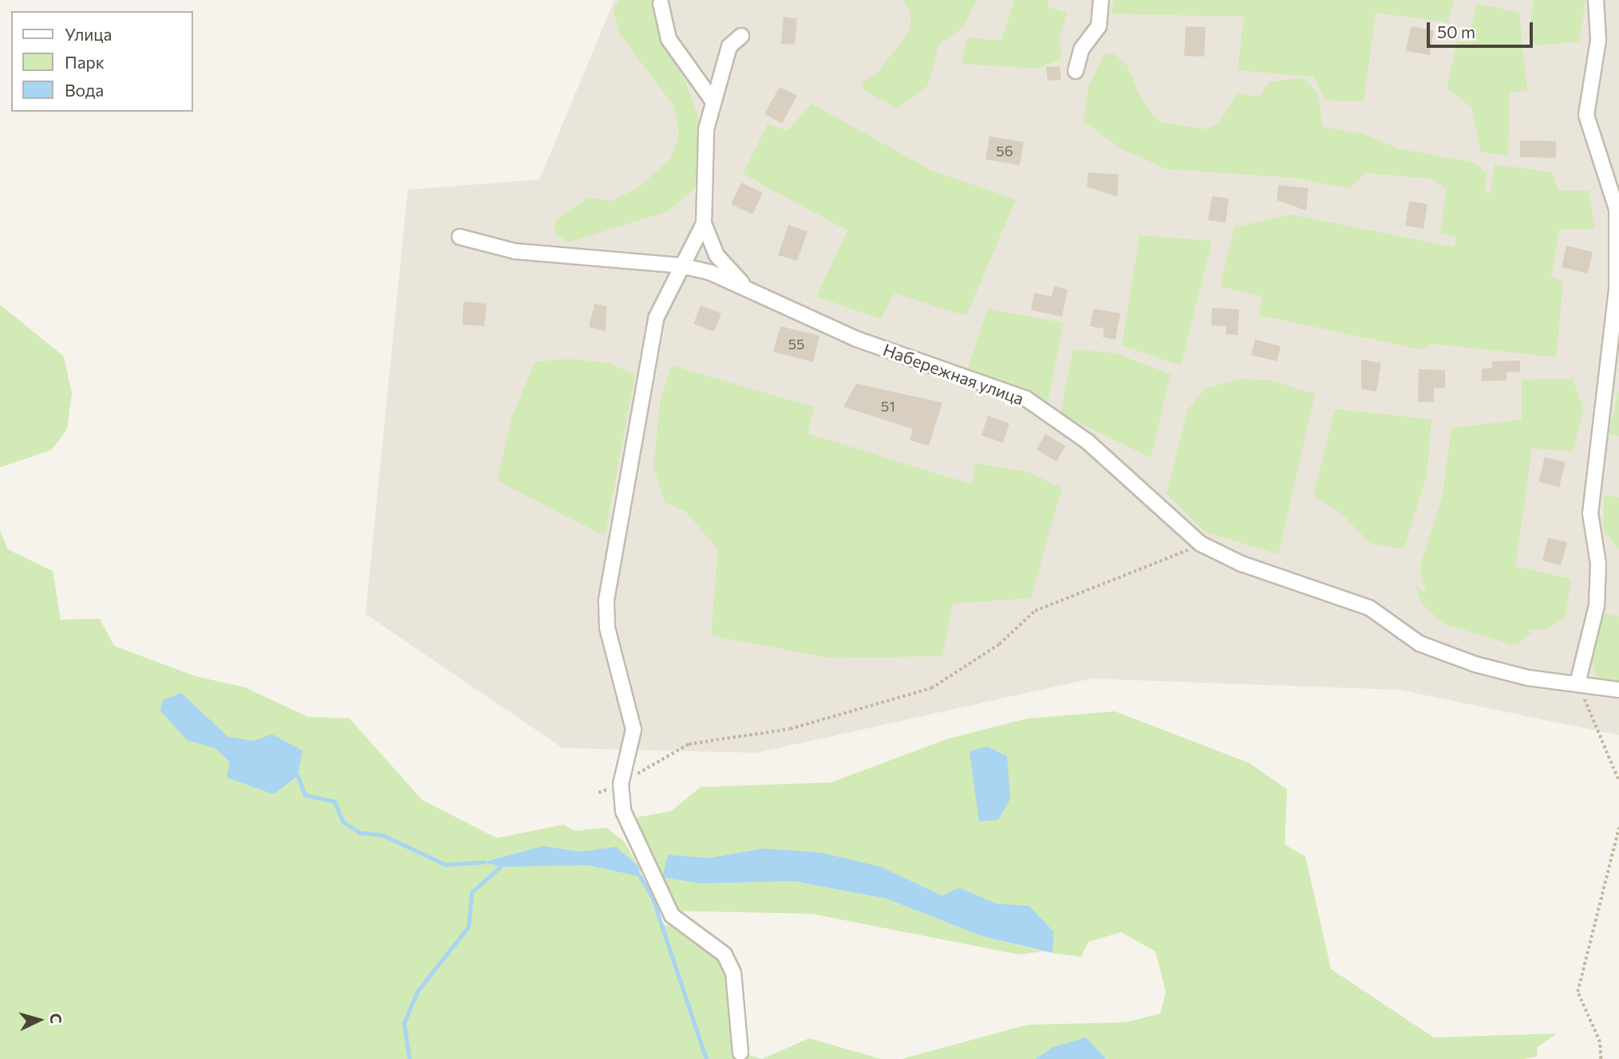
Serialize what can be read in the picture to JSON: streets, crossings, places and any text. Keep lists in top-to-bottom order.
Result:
{
  "streets": {
    "street": ["Набережная улица"]
  },
  "house_numbers": ["56", "55", "51"],
  "legend": ["Улица", "Парк", "Вода"],
  "scale_bar": "50 m",
  "north": "right"
}
